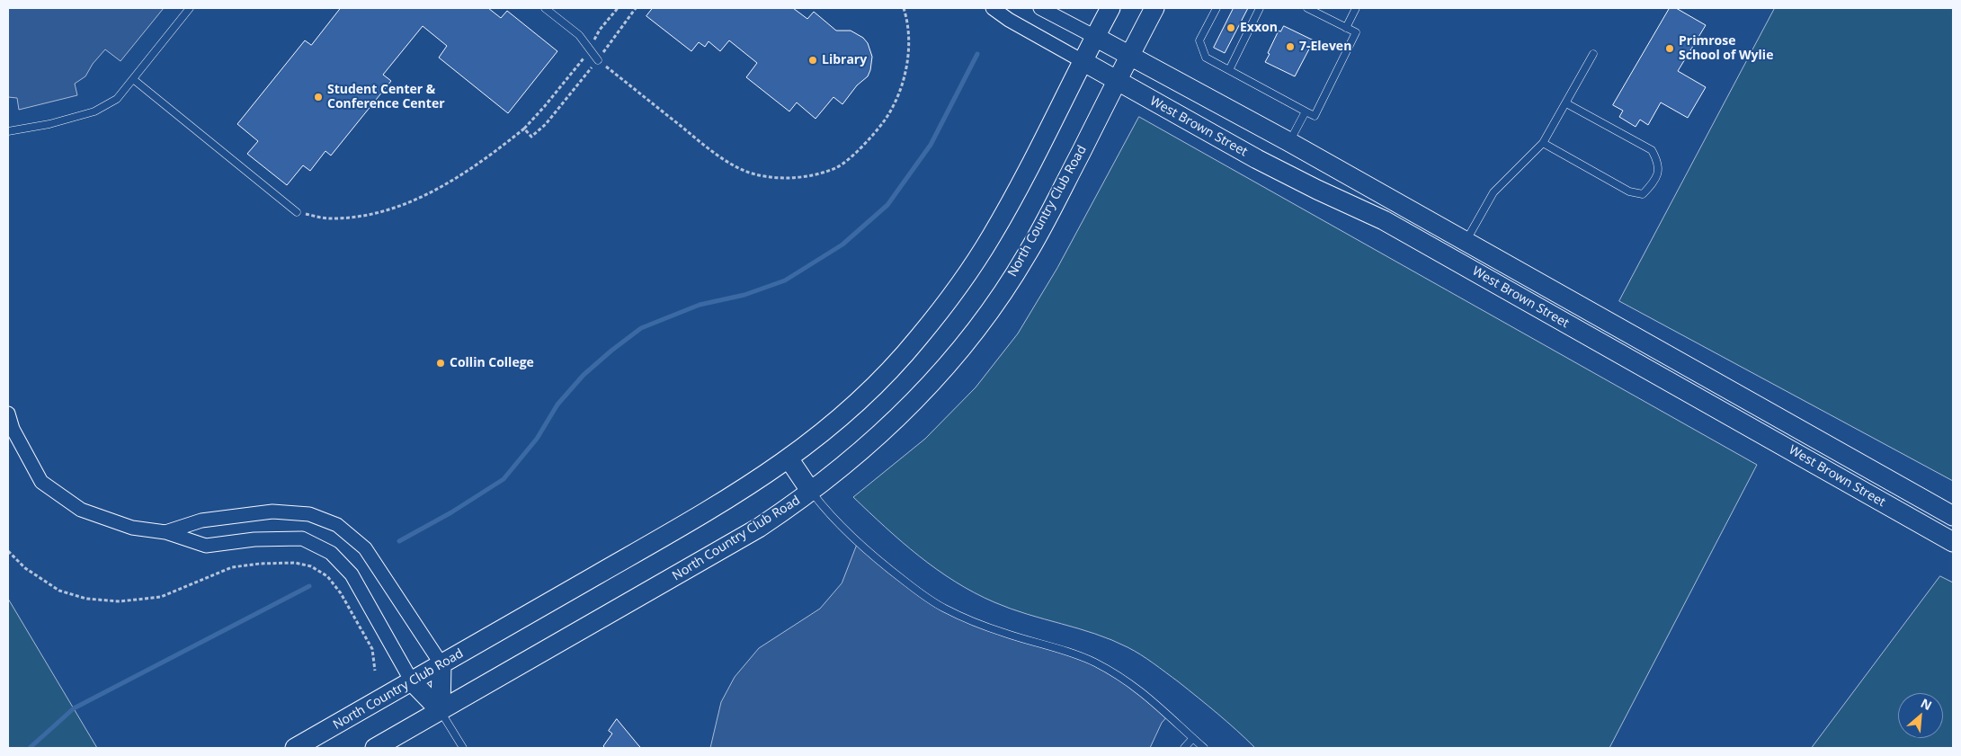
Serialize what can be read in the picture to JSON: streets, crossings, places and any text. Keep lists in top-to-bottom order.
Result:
{
  "streets": {
    "main road": ["West Brown Street", "North Country Club Road"]
  },
  "crossings": [
    ["West Brown Street", "North Country Club Road"]
  ],
  "places": [
    "Exxon",
    "7-Eleven",
    "Primrose School of Wylie",
    "Library",
    "Student Center & Conference Center",
    "Collin College"
  ],
  "north": "top right"
}
